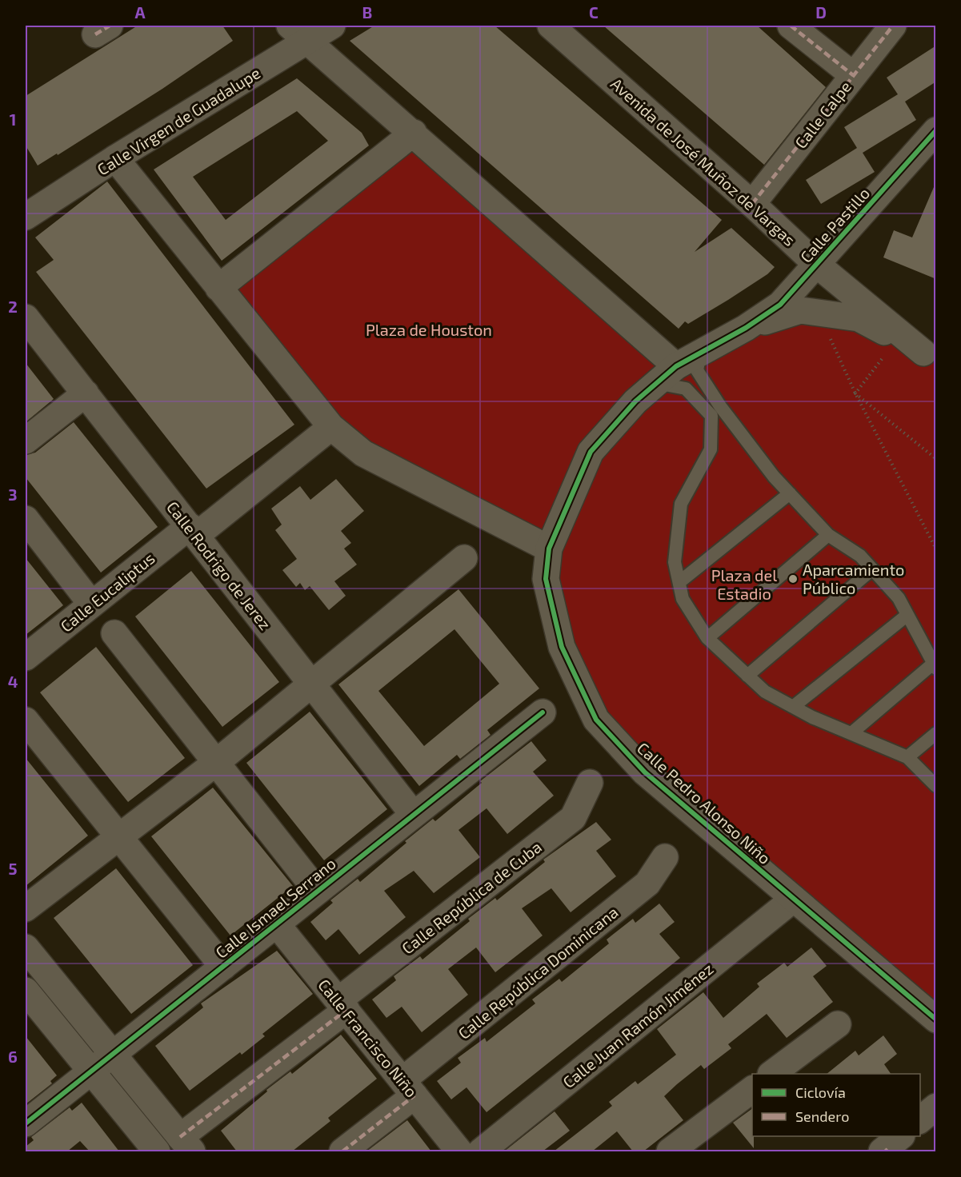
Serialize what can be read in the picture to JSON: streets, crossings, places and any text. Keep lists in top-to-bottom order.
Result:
{
  "streets": {
    "street": [
      "Calle Calpe",
      "Calle Virgen de Guadalupe",
      "Avenida de José Muñoz de Vargas",
      "Calle Pastillo",
      "Calle Rodrigo de Jerez",
      "Calle Eucaliptus",
      "Calle Pedro Alonso Niño",
      "Calle República de Cuba",
      "Calle Ismael Serrano",
      "Calle República Dominicana",
      "Calle Juan Ramón Jiménez",
      "Calle Francisco Niño"
    ]
  },
  "crossings": [
    ["Calle Calpe", "Avenida de José Muñoz de Vargas"],
    ["Avenida de José Muñoz de Vargas", "Calle Pastillo"],
    ["Calle Rodrigo de Jerez", "Calle Eucaliptus"],
    ["Calle Rodrigo de Jerez", "Calle Ismael Serrano"],
    ["Calle Pedro Alonso Niño", "Calle Juan Ramón Jiménez"],
    ["Calle República de Cuba", "Calle Francisco Niño"],
    ["Calle Ismael Serrano", "Calle Francisco Niño"],
    ["Calle República Dominicana", "Calle Francisco Niño"]
  ],
  "parks": ["Plaza de Houston", "Plaza del Estadio"],
  "places": ["Aparcamiento Público"],
  "legend": ["Ciclovía", "Sendero"],
  "grid": {
    "columns": [
      "A",
      "B",
      "C",
      "D"
    ],
    "rows": [
      "1",
      "2",
      "3",
      "4",
      "5",
      "6"
    ]
  }
}
